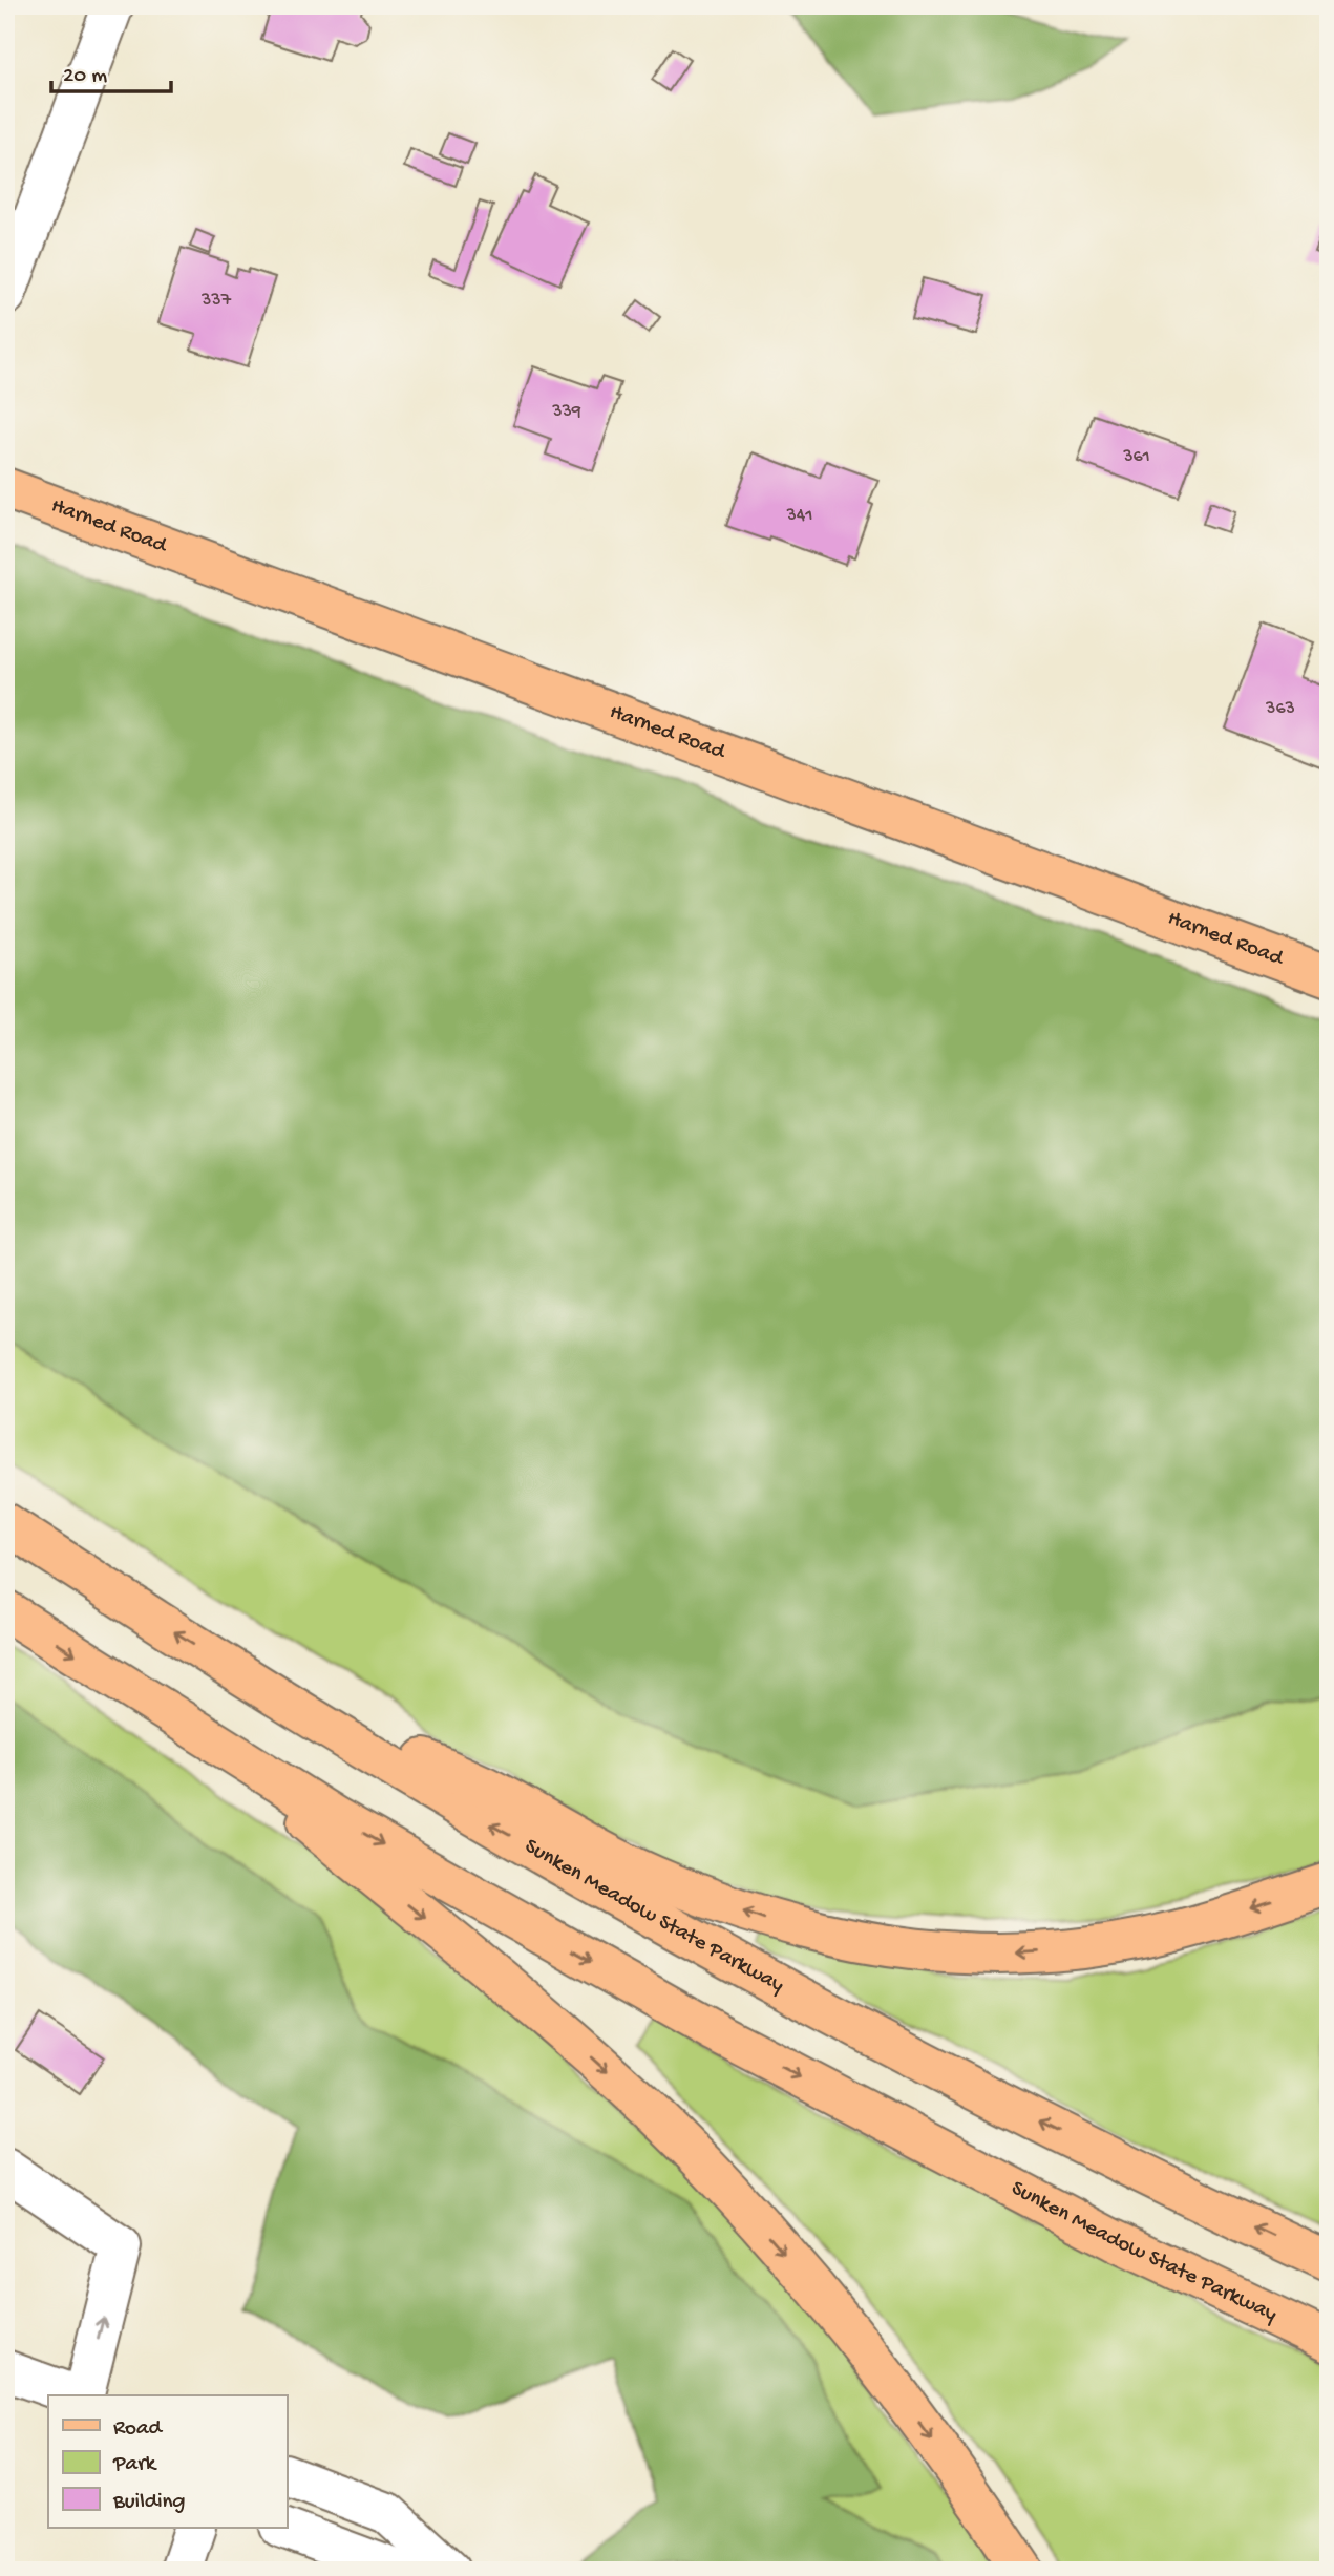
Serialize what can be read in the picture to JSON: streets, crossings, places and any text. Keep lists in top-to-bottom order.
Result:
{
  "streets": {
    "main road": ["Harned Road", "Sunken Meadow State Parkway"]
  },
  "house_numbers": [
    "337",
    "339",
    "361",
    "341",
    "363"
  ],
  "legend": ["Road", "Park", "Building"],
  "scale_bar": "20 m"
}
